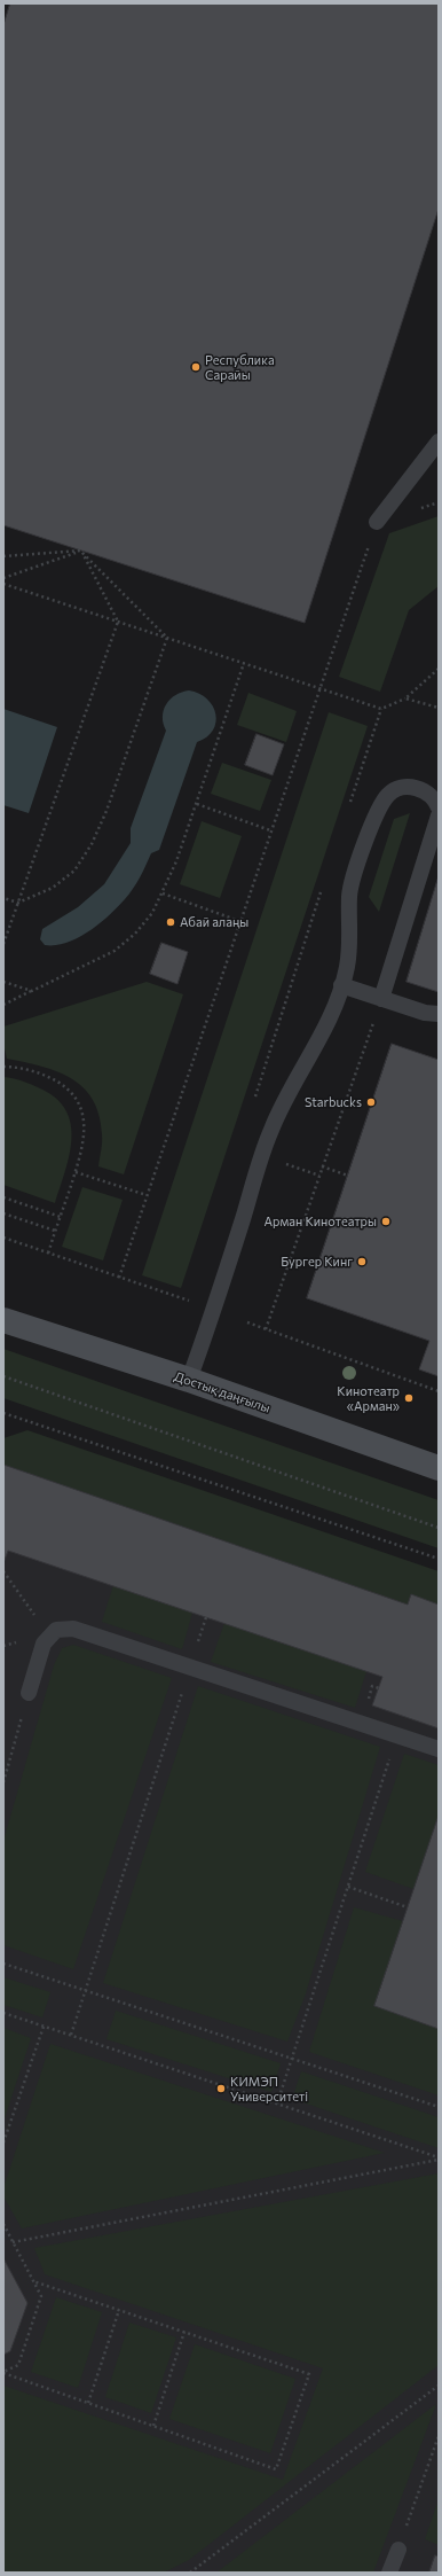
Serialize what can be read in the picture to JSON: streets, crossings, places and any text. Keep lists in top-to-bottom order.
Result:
{
  "streets": {
    "main road": ["Достық даңғылы"]
  },
  "places": [
    "Республика Сарайы",
    "Абай алаңы",
    "Starbucks",
    "Арман Кинотеатры",
    "Бургер Кинг",
    "Кинотеатр «Арман»",
    "КИМЭП Университеті"
  ]
}
